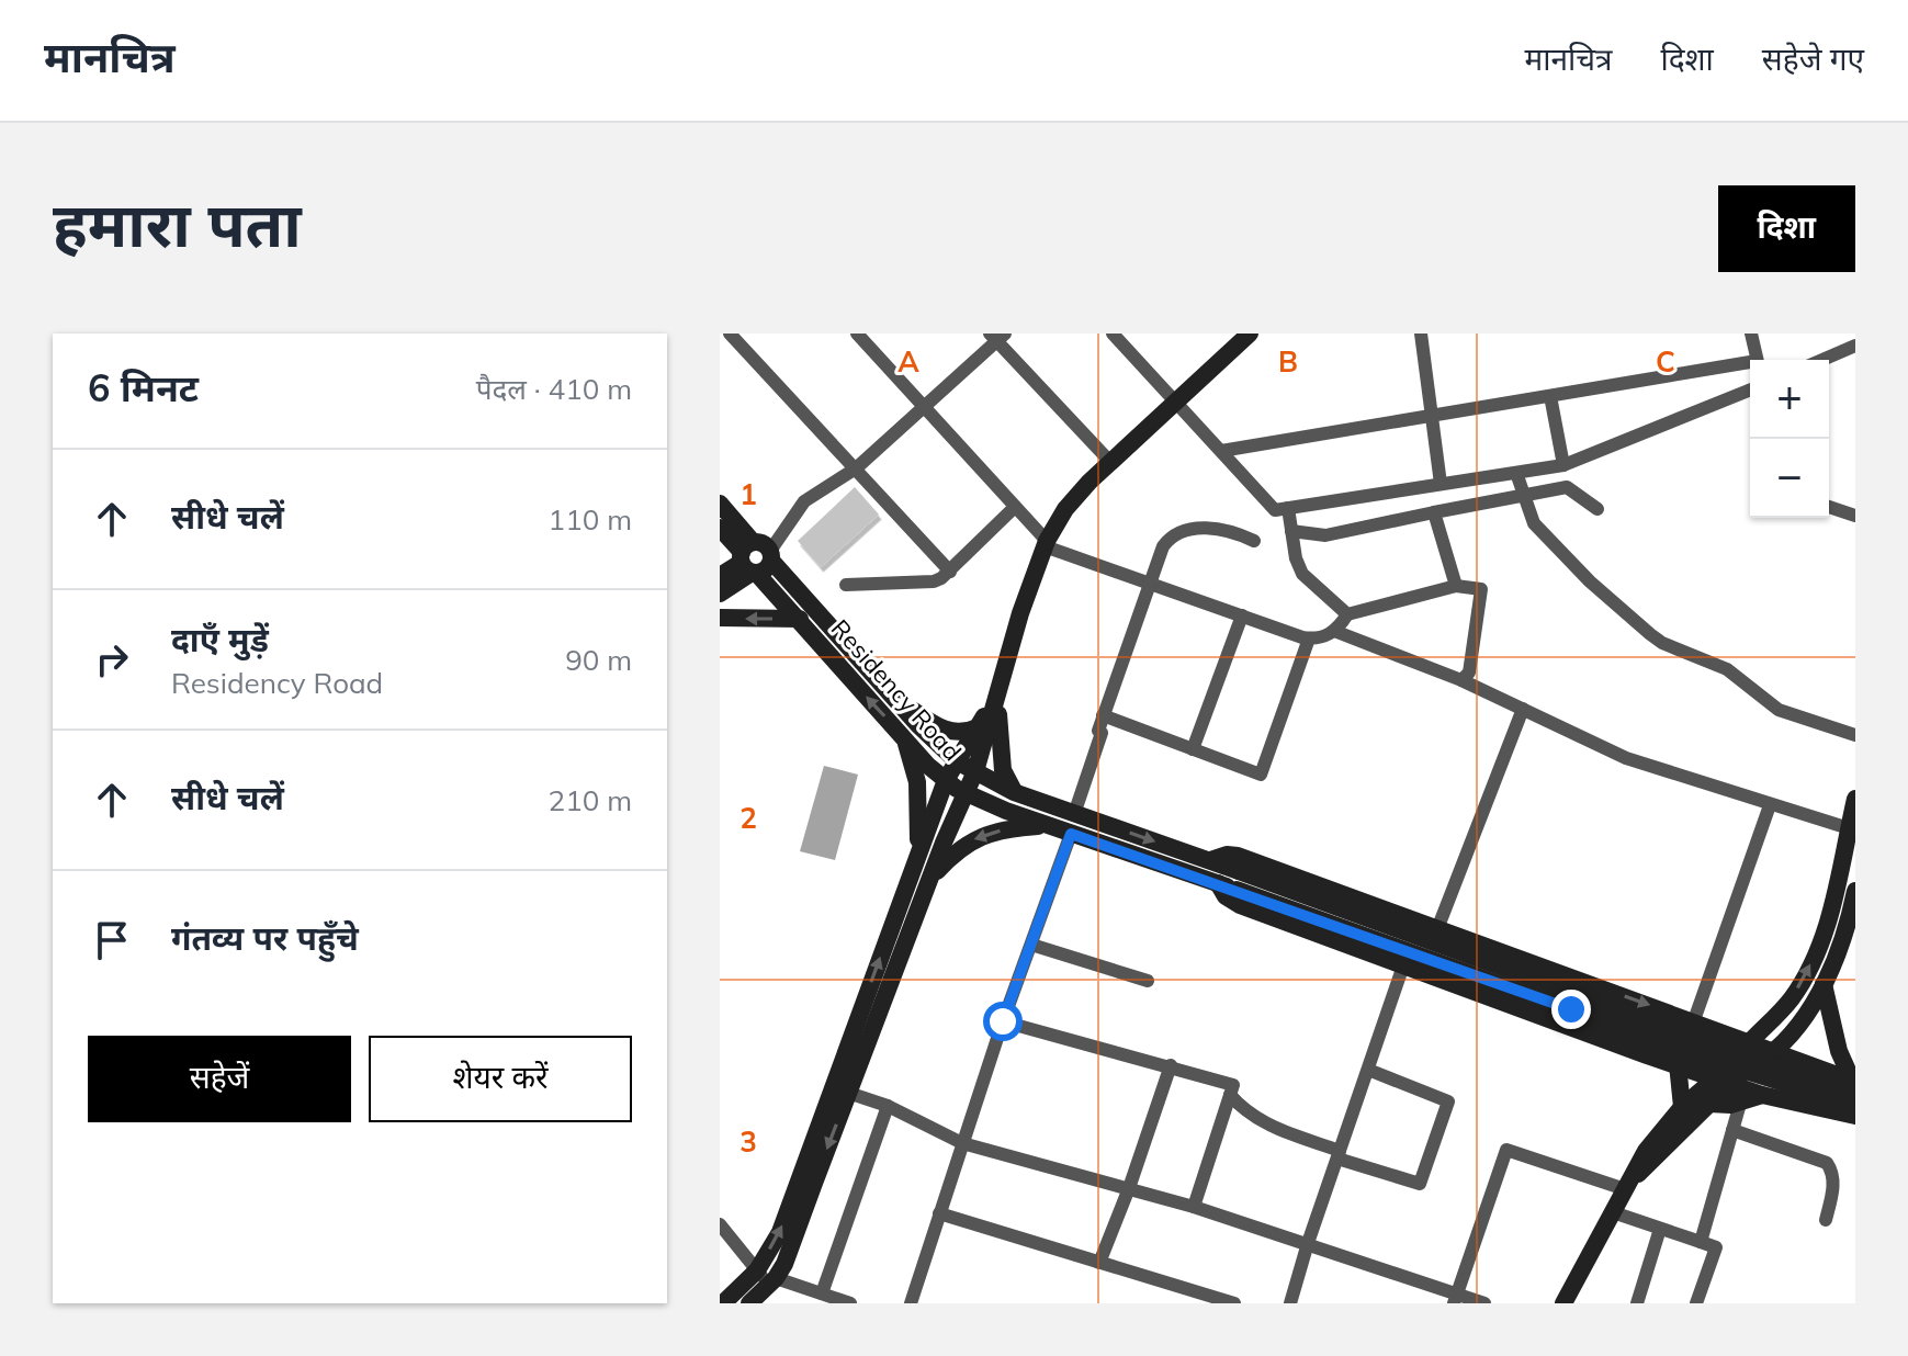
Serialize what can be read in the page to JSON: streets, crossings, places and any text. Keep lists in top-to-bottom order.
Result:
{
  "streets": {
    "street": ["Residency Road"]
  },
  "page": {
    "header": "मानचित्र",
    "nav": ["मानचित्र", "दिशा", "सहेजे गए"],
    "title": "हमारा पता",
    "buttons": [
      "दिशा",
      ["सहेजें", "शेयर करें"]
    ],
    "heading": ["6 मिनट", "पैदल · 410 m"],
    "map_buttons": ["+", "−"],
    "list": [
      ["सीधे चलें", "110 m"],
      ["दाएँ मुड़ें", "Residency Road", "90 m"],
      ["सीधे चलें", "210 m"],
      "गंतव्य पर पहुँचे"
    ]
  },
  "grid": {
    "columns": ["A", "B", "C"],
    "rows": ["1", "2", "3"]
  }
}
